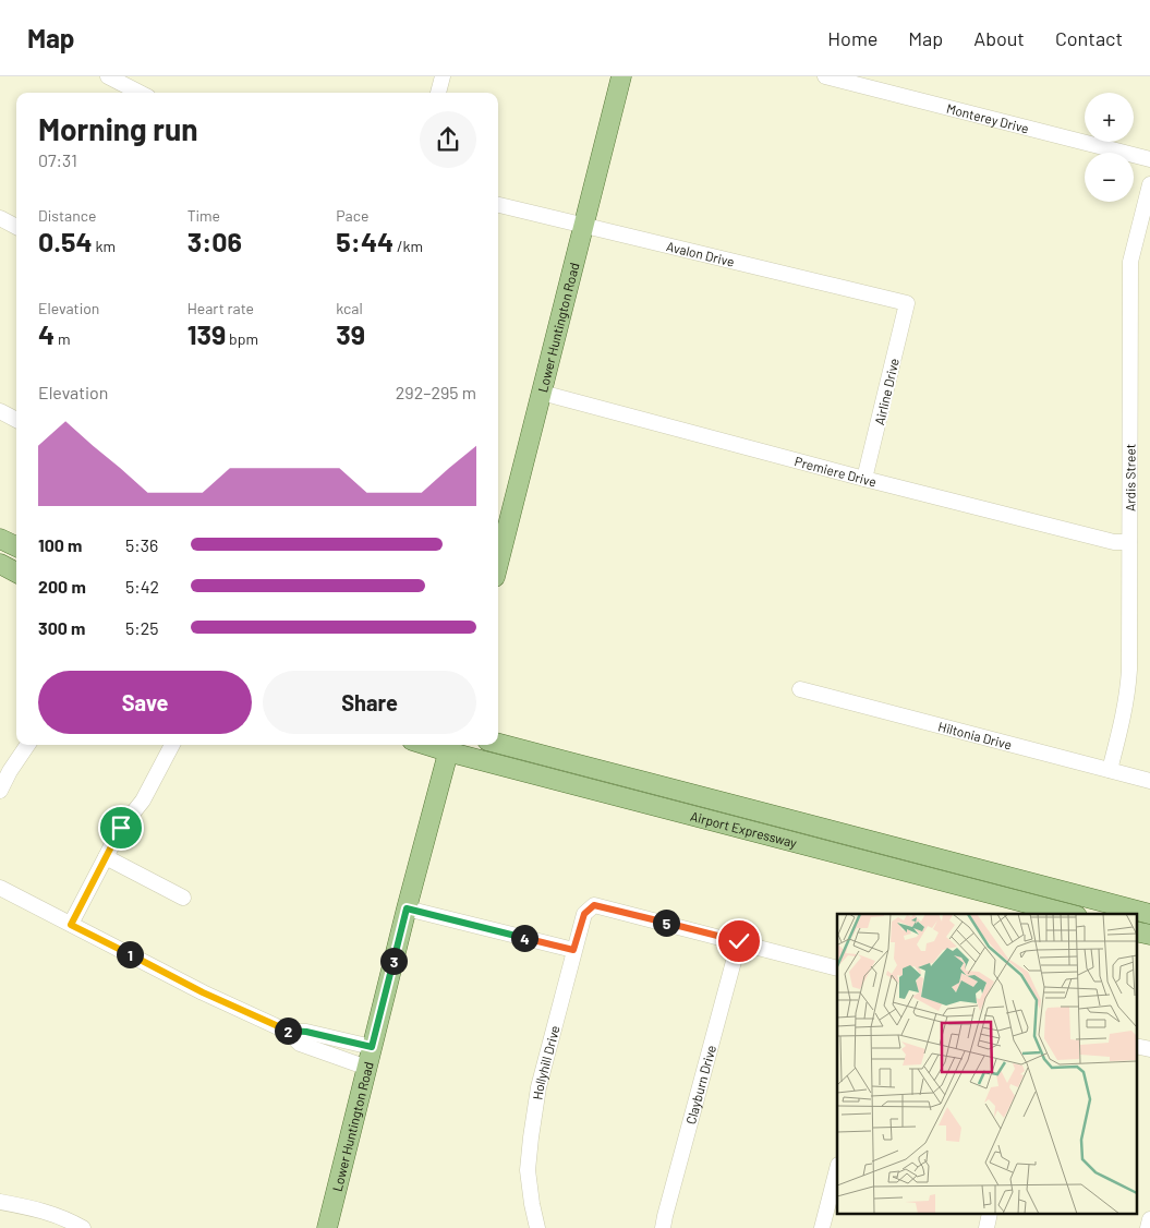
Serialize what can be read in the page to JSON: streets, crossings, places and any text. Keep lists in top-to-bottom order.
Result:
{
  "streets": {
    "main road": ["Lower Huntington Road", "Airport Expressway"],
    "street": [
      "Monterey Drive",
      "Avalon Drive",
      "Airline Drive",
      "Premiere Drive",
      "Ardis Street",
      "Hiltonia Drive",
      "Hollyhill Drive",
      "Clayburn Drive"
    ]
  },
  "crossings": [
    ["Avalon Drive", "Lower Huntington Road"],
    ["Avalon Drive", "Airline Drive"],
    ["Lower Huntington Road", "Premiere Drive"],
    ["Lower Huntington Road", "Airport Expressway"],
    ["Airline Drive", "Premiere Drive"],
    ["Premiere Drive", "Ardis Street"],
    ["Ardis Street", "Hiltonia Drive"],
    ["Hollyhill Drive", "Clayburn Drive"]
  ],
  "page": {
    "header": "Map",
    "nav": [
      "Home",
      "Map",
      "About",
      "Contact"
    ],
    "map_buttons": ["+", "−"],
    "heading": ["Morning run", "07:31"],
    "stats": [
      ["Distance", "0.54 km"],
      ["Time", "3:06"],
      ["Pace", "5:44 /km"],
      ["Elevation", "4 m"],
      ["Heart rate", "139 bpm"],
      ["kcal", "39"]
    ],
    "chart": ["Elevation", "292–295 m"],
    "list": [
      {
        "name": "100 m",
        "note": "5:36"
      },
      {
        "name": "200 m",
        "note": "5:42"
      },
      {
        "name": "300 m",
        "note": "5:25"
      }
    ],
    "buttons": ["Save", "Share"],
    "pins": [
      "5",
      "4",
      "1",
      "3",
      "2"
    ]
  }
}
